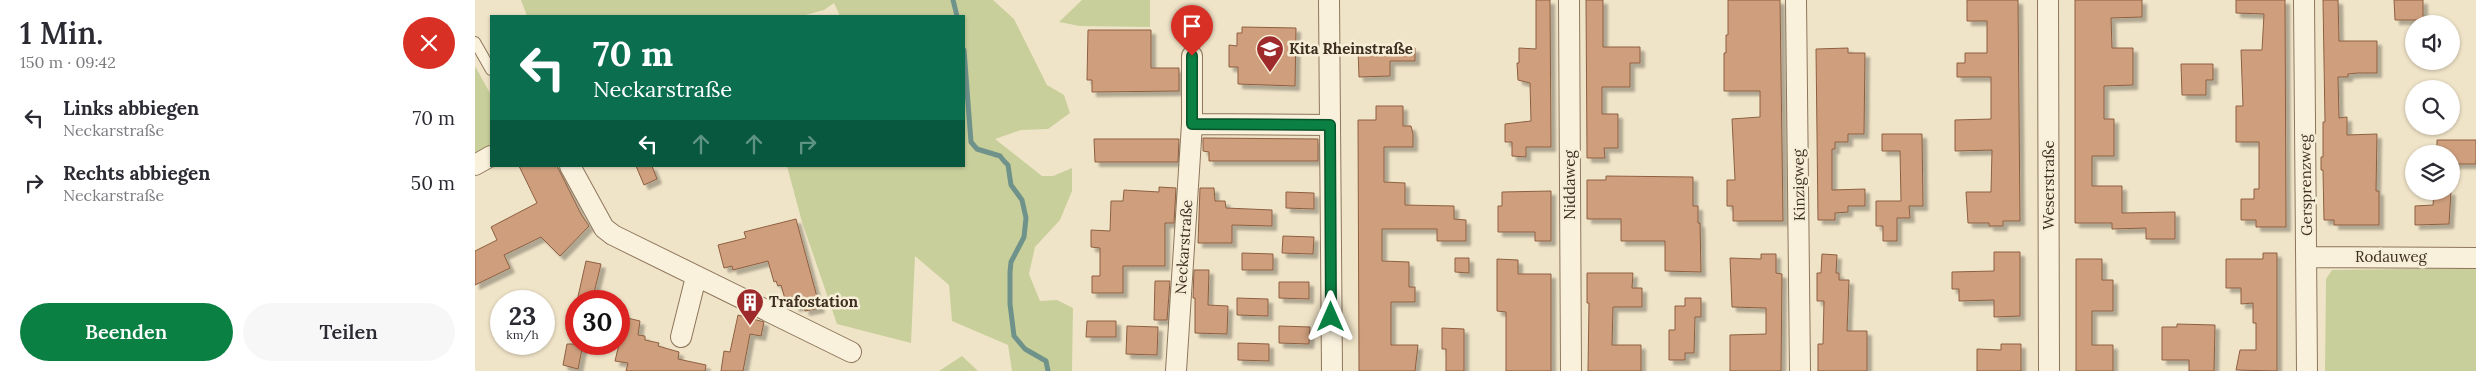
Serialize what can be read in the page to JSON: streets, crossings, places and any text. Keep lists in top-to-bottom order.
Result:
{
  "streets": {
    "street": [
      "Niddaweg",
      "Kinzigweg",
      "Weserstraße",
      "Gersprenzweg",
      "Neckarstraße",
      "Rodauweg"
    ]
  },
  "crossings": [
    ["Gersprenzweg", "Rodauweg"]
  ],
  "places": {
    "school or university": ["Kita Rheinstraße"],
    "building": ["Trafostation"]
  },
  "page": {
    "heading": ["1 Min.", "150 m · 09:42"],
    "turn": ["70 m", "Neckarstraße"],
    "list": [
      {
        "name": "Links abbiegen",
        "note": "Neckarstraße",
        "value": "70 m"
      },
      {
        "name": "Rechts abbiegen",
        "note": "Neckarstraße",
        "value": "50 m"
      }
    ],
    "speed": "23 km/h",
    "limit": "30",
    "buttons": ["Beenden", "Teilen"]
  }
}
